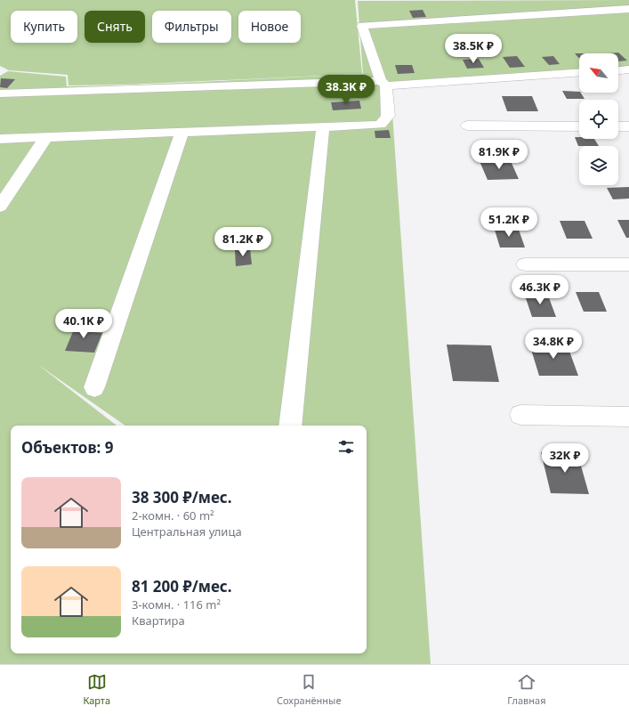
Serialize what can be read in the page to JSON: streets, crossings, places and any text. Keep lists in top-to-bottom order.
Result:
{
  "north": "top left",
  "page": {
    "chip": [
      "Купить",
      "Снять",
      "Фильтры",
      "Новое"
    ],
    "price": [
      "38.5K ₽",
      "38.3K ₽",
      "81.9K ₽",
      "51.2K ₽",
      "81.2K ₽",
      "46.3K ₽",
      "40.1K ₽",
      "34.8K ₽",
      "32K ₽"
    ],
    "heading": "Объектов: 9",
    "list": [
      {
        "name": "38 300 ₽/мес.",
        "note": "2-комн. · 60 m² · Центральная улица"
      },
      {
        "name": "81 200 ₽/мес.",
        "note": "3-комн. · 116 m² · Квартира"
      }
    ],
    "tabs": ["Карта", "Сохранённые", "Главная"]
  }
}
